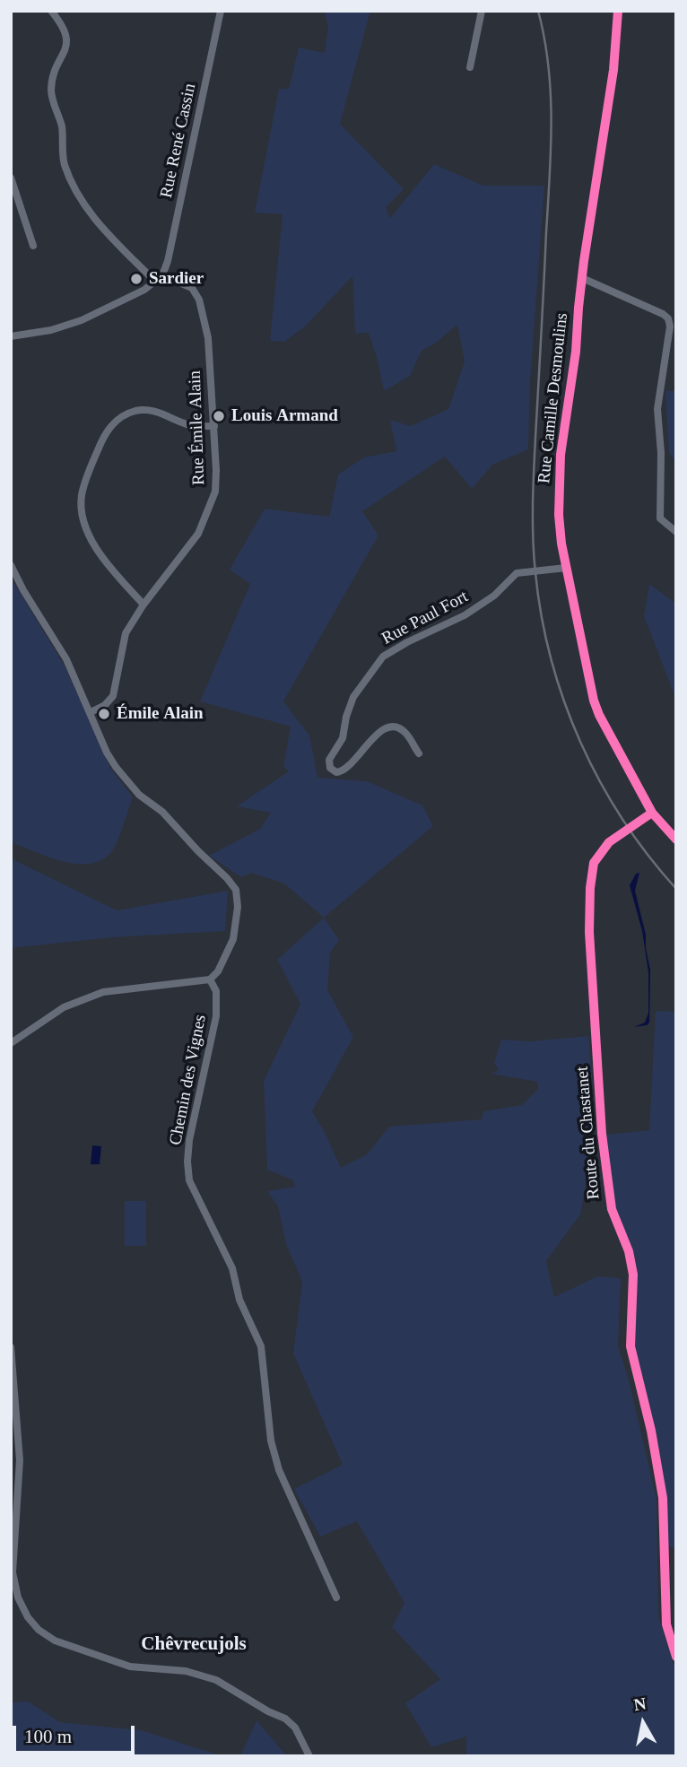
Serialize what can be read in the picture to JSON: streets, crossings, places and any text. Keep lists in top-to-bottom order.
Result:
{
  "streets": {
    "street": [
      "Rue René Cassin",
      "Rue Camille Desmoulins",
      "Rue Émile Alain",
      "Rue Paul Fort",
      "Chemin des Vignes",
      "Route du Chastanet"
    ]
  },
  "crossings": [
    ["Rue René Cassin", "Rue Émile Alain"],
    ["Rue Camille Desmoulins", "Rue Paul Fort"],
    ["Rue Camille Desmoulins", "Route du Chastanet"]
  ],
  "districts": ["Chêvrecujols"],
  "places": ["Sardier", "Louis Armand", "Émile Alain"],
  "scale_bar": "100 m",
  "north": "top"
}
